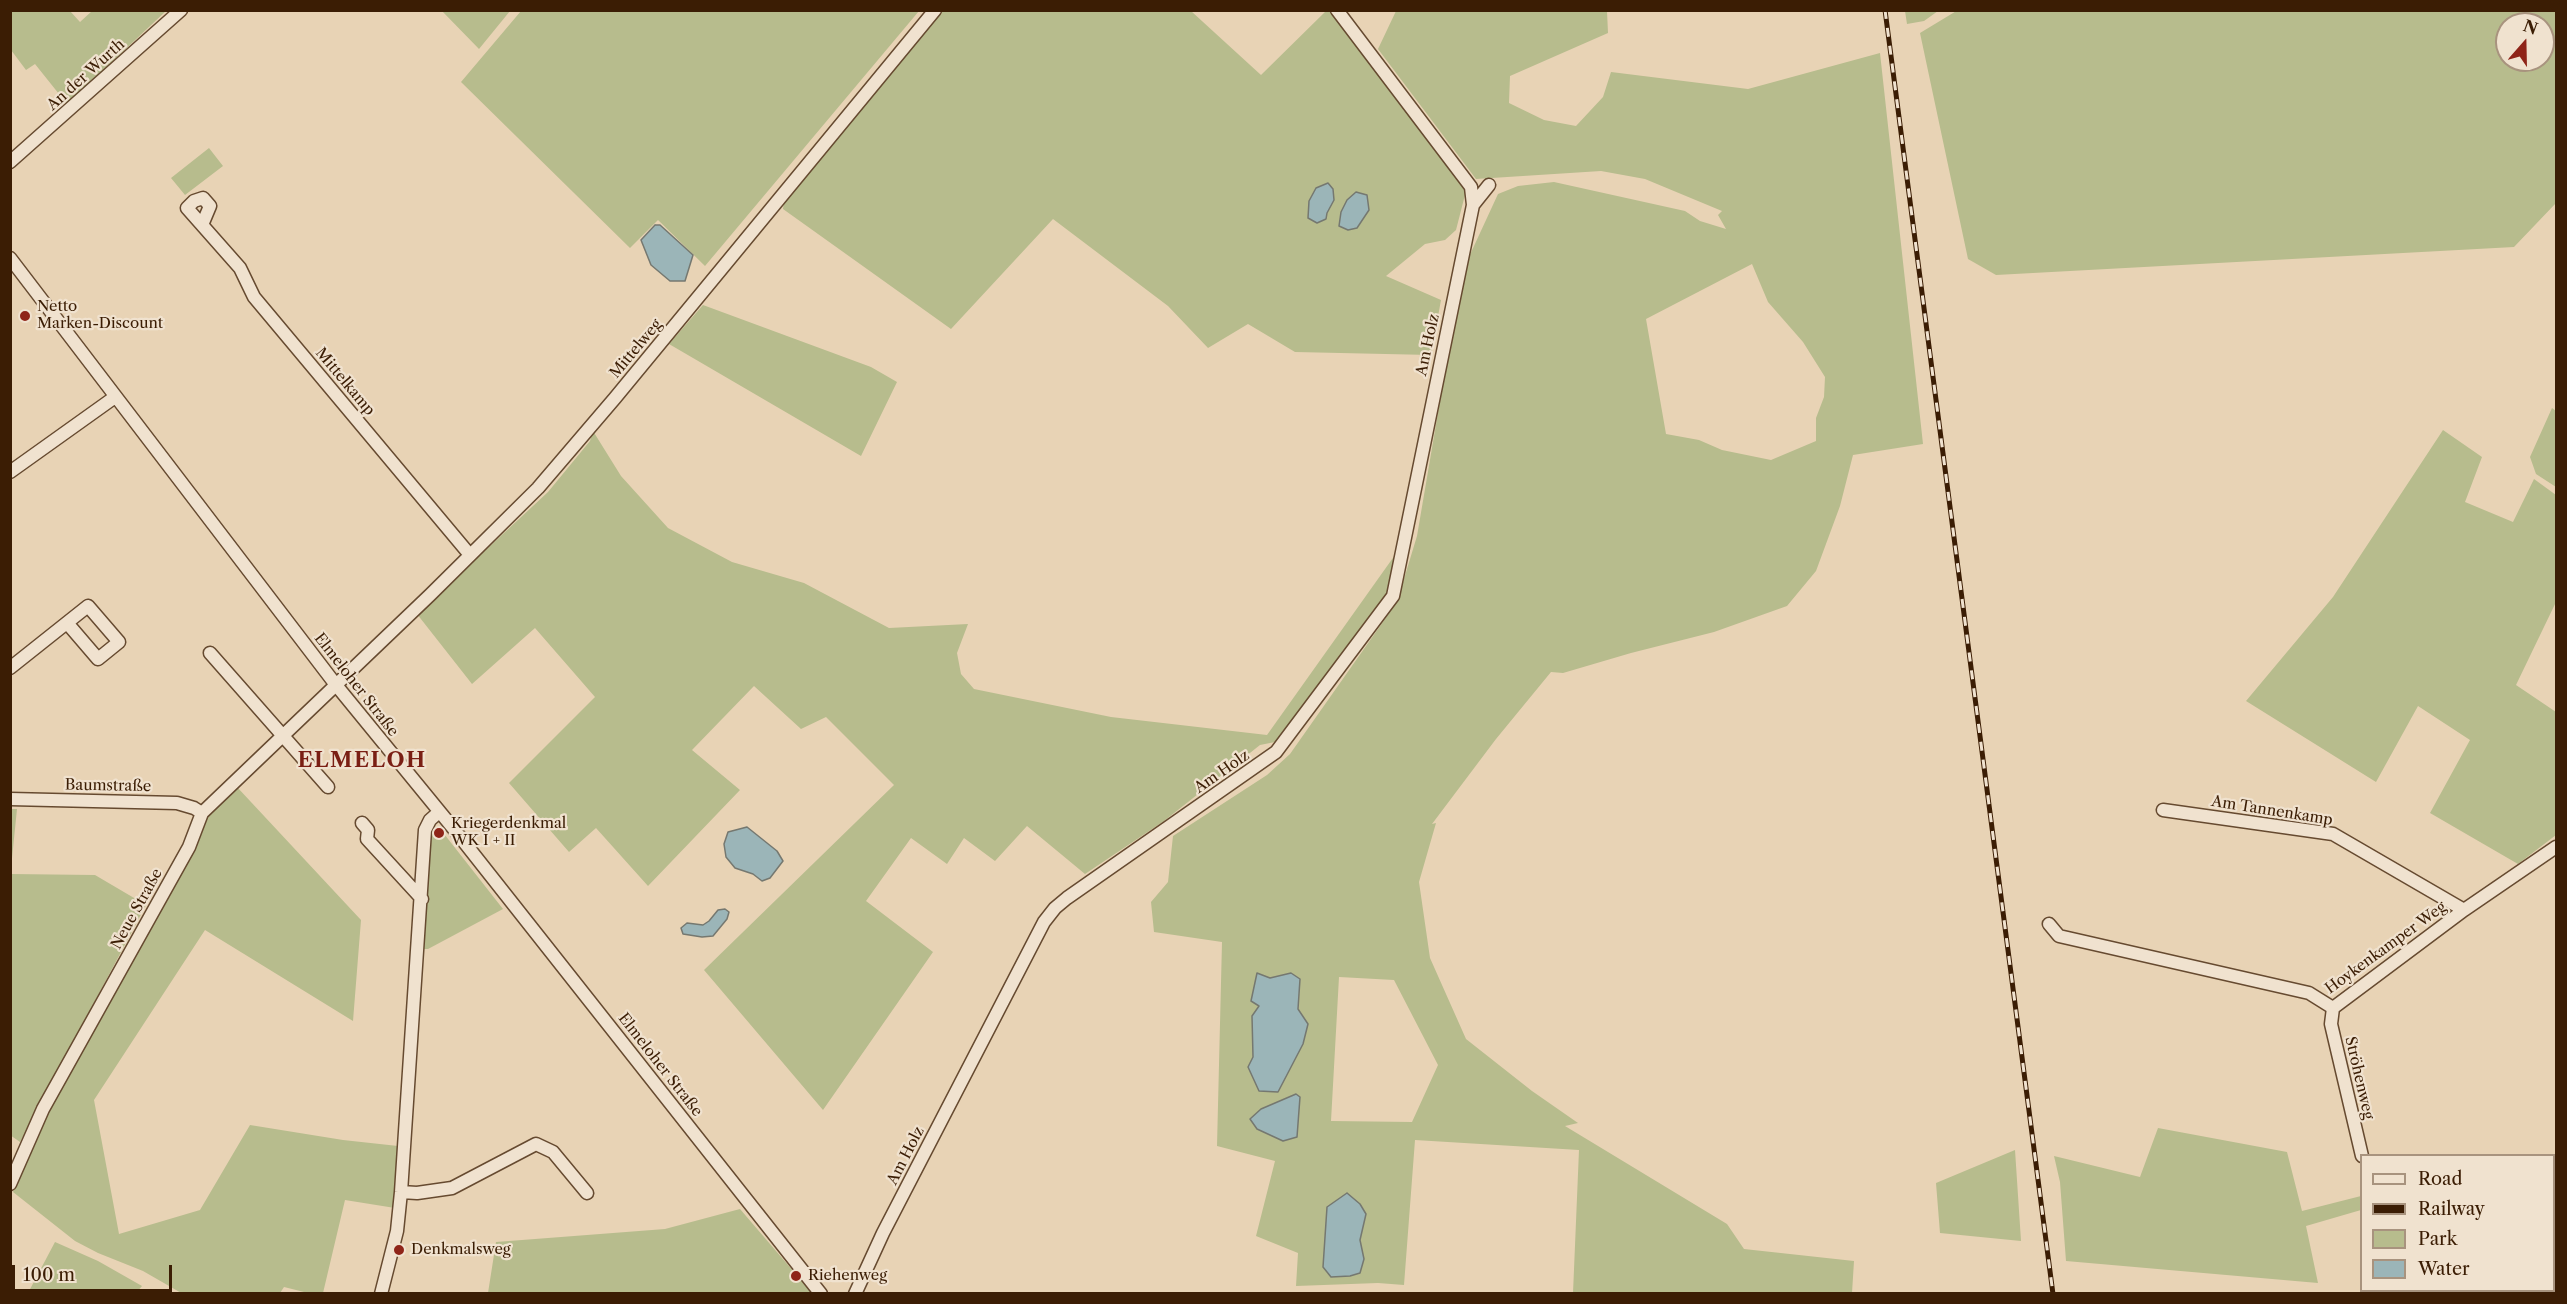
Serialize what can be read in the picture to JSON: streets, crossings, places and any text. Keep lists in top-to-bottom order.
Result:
{
  "streets": {
    "street": [
      "An der Wurth",
      "Am Holz",
      "Mittelweg",
      "Mittelkamp",
      "Elmeloher Straße",
      "Baumstraße",
      "Am Tannenkamp",
      "Neue Straße",
      "Hoykenkamper Weg",
      "Ströhenweg"
    ]
  },
  "crossings": [
    ["Mittelweg", "Mittelkamp"],
    ["Mittelweg", "Elmeloher Straße"],
    ["Mittelweg", "Neue Straße"],
    ["Elmeloher Straße", "Neue Straße"],
    ["Baumstraße", "Neue Straße"],
    ["Am Tannenkamp", "Hoykenkamper Weg"],
    ["Hoykenkamper Weg", "Ströhenweg"]
  ],
  "districts": ["ELMELOH"],
  "places": [
    "Netto Marken-Discount",
    "Kriegerdenkmal WK I + II",
    "Denkmalsweg",
    "Riehenweg"
  ],
  "legend": [
    "Road",
    "Railway",
    "Park",
    "Water"
  ],
  "scale_bar": "100 m",
  "north": "top"
}
